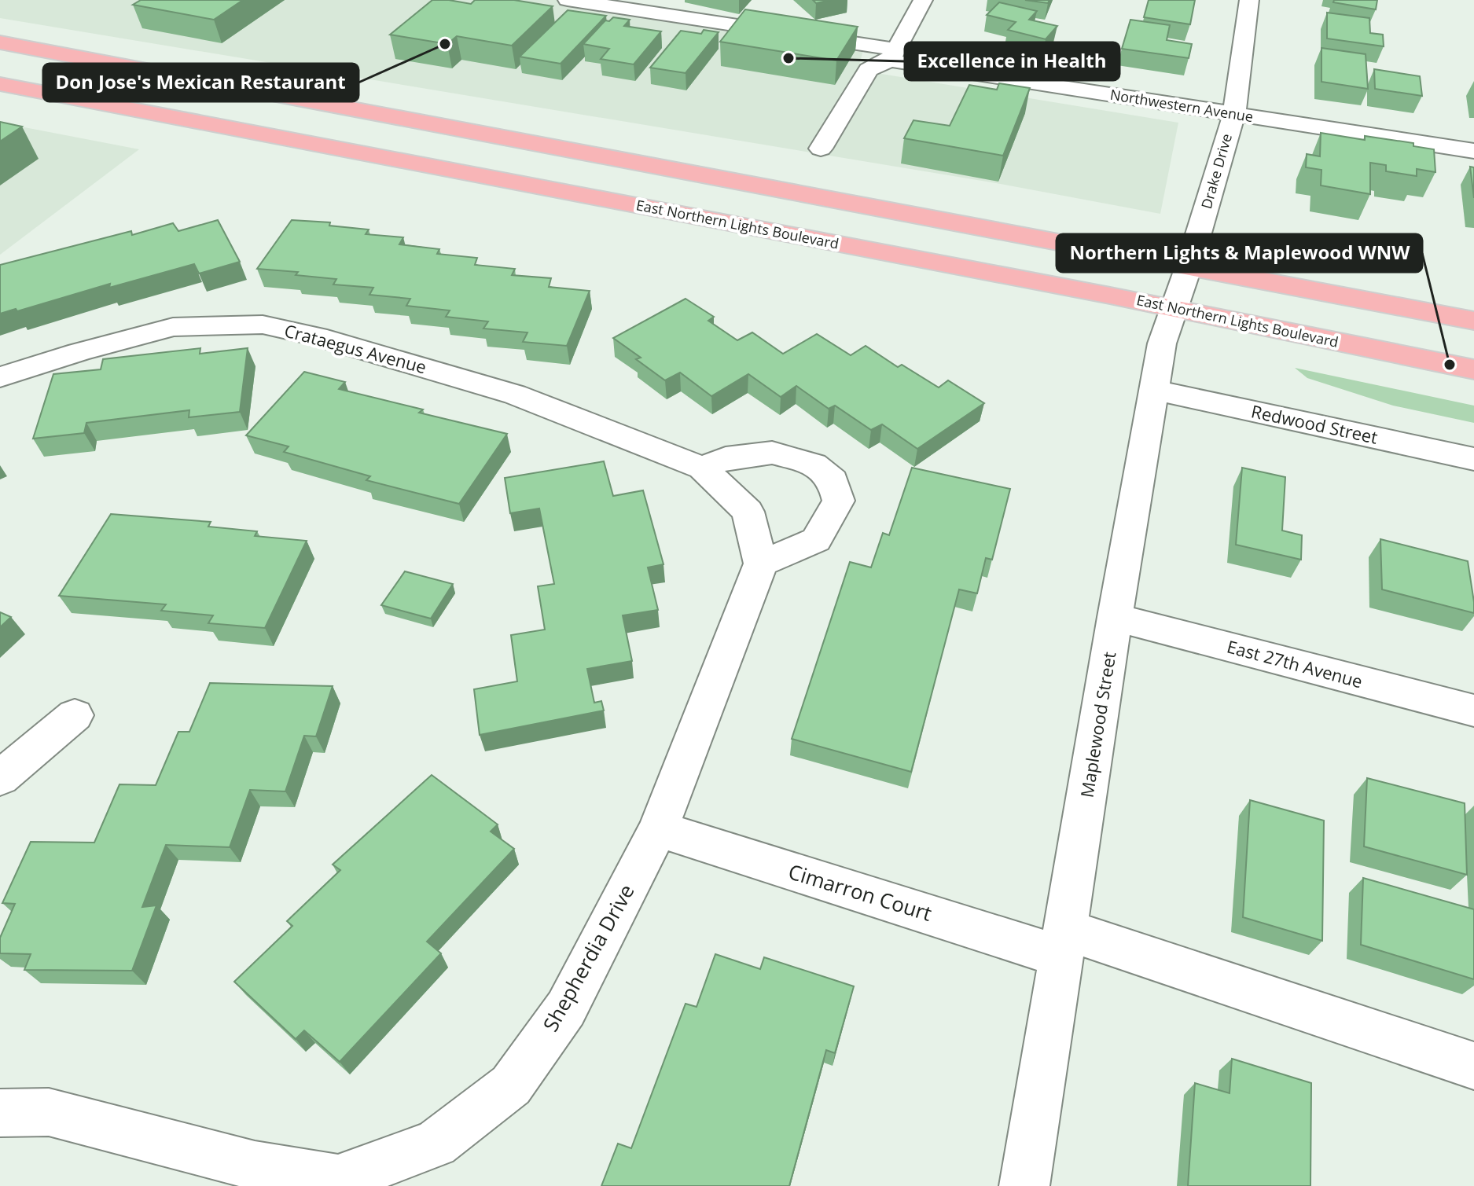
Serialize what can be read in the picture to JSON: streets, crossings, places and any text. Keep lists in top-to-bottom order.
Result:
{
  "streets": {
    "main road": ["East Northern Lights Boulevard"],
    "street": [
      "Northwestern Avenue",
      "Drake Drive",
      "Crataegus Avenue",
      "Redwood Street",
      "East 27th Avenue",
      "Maplewood Street",
      "Cimarron Court",
      "Shepherdia Drive"
    ]
  },
  "crossings": [
    ["Northwestern Avenue", "Drake Drive"],
    ["Drake Drive", "Maplewood Street"],
    ["East Northern Lights Boulevard", "Maplewood Street"],
    ["Redwood Street", "Maplewood Street"],
    ["East 27th Avenue", "Maplewood Street"],
    ["Maplewood Street", "Cimarron Court"],
    ["Cimarron Court", "Shepherdia Drive"]
  ],
  "places": ["Don Jose's Mexican Restaurant", "Excellence in Health", "Northern Lights & Maplewood WNW"]
}
